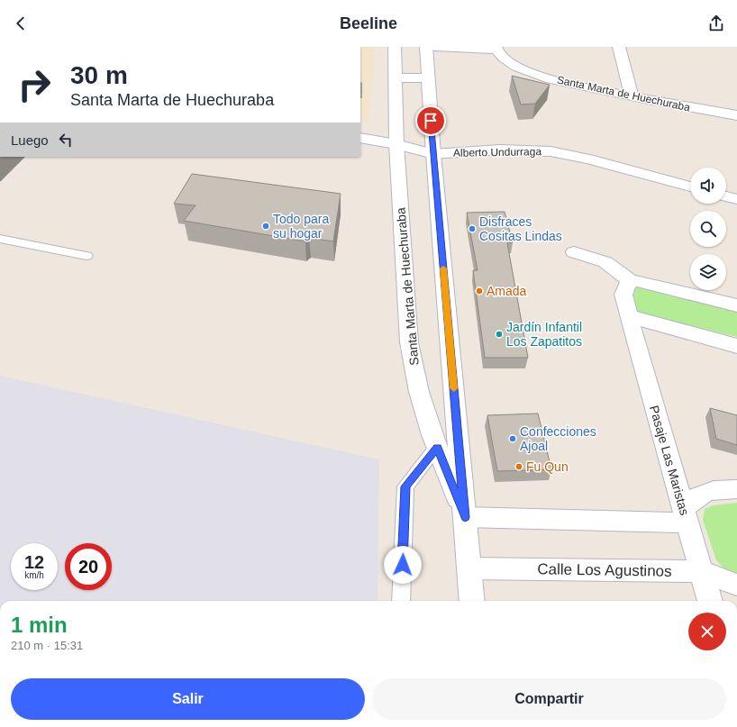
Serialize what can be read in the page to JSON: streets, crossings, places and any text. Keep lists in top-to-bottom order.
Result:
{
  "streets": {
    "street": [
      "Santa Marta de Huechuraba",
      "Alberto Undurraga",
      "Pasaje Las Maristas",
      "Calle Los Agustinos"
    ]
  },
  "crossings": [
    ["Santa Marta de Huechuraba", "Alberto Undurraga"],
    ["Santa Marta de Huechuraba", "Calle Los Agustinos"],
    ["Pasaje Las Maristas", "Calle Los Agustinos"]
  ],
  "places": [
    "Todo para su hogar",
    "Disfraces Cositas Lindas",
    "Amada",
    "Jardín Infantil Los Zapatitos",
    "Confecciones Ajoal",
    "Fu Qun"
  ],
  "page": {
    "header": "Beeline",
    "turn": ["30 m", "Santa Marta de Huechuraba"],
    "then": "Luego",
    "speed": "12 km/h",
    "limit": "20",
    "heading": ["1 min", "210 m · 15:31"],
    "buttons": ["Salir", "Compartir"]
  }
}
